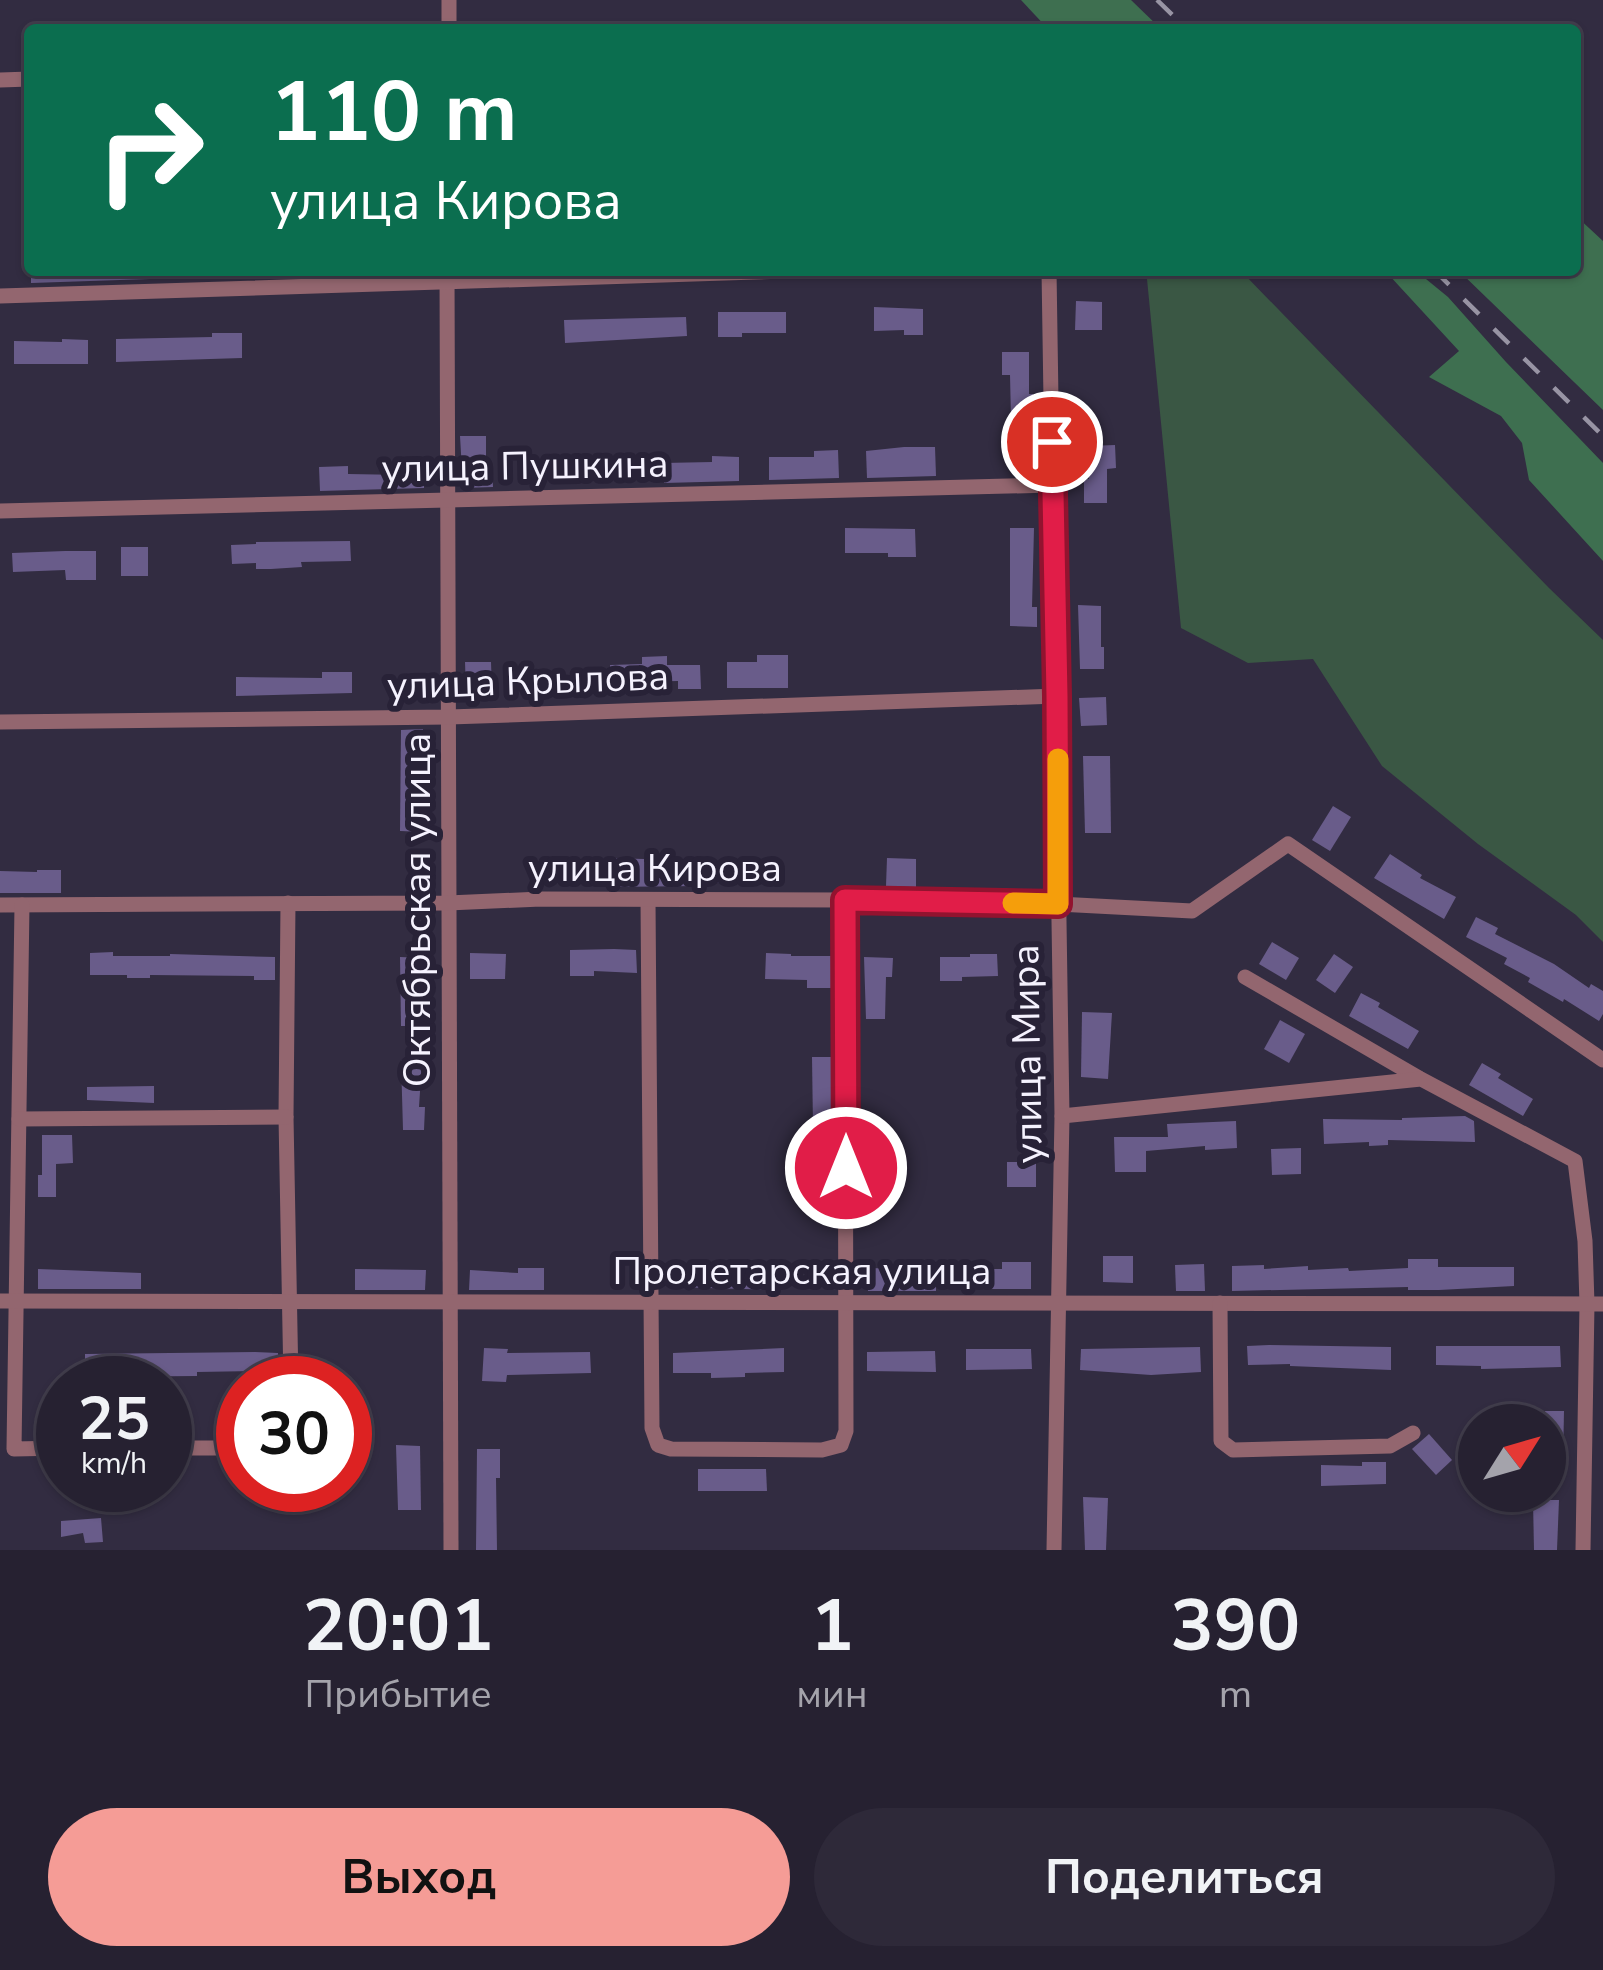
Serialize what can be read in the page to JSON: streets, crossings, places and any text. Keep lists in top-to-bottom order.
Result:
{
  "streets": {
    "street": [
      "улица Пушкина",
      "улица Крылова",
      "улица Кирова",
      "Октябрьская улица",
      "улица Мира",
      "Пролетарская улица"
    ]
  },
  "crossings": [
    ["улица Пушкина", "Октябрьская улица"],
    ["улица Пушкина", "улица Мира"],
    ["улица Крылова", "Октябрьская улица"],
    ["улица Крылова", "улица Мира"],
    ["улица Кирова", "Октябрьская улица"],
    ["улица Кирова", "улица Мира"],
    ["Октябрьская улица", "Пролетарская улица"],
    ["улица Мира", "Пролетарская улица"]
  ],
  "north": "top right",
  "page": {
    "turn": ["110 m", "улица Кирова"],
    "speed": "25 km/h",
    "limit": "30",
    "eta": [
      "20:01",
      "Прибытие",
      "1",
      "мин",
      "390",
      "m"
    ],
    "buttons": ["Выход", "Поделиться"]
  }
}
